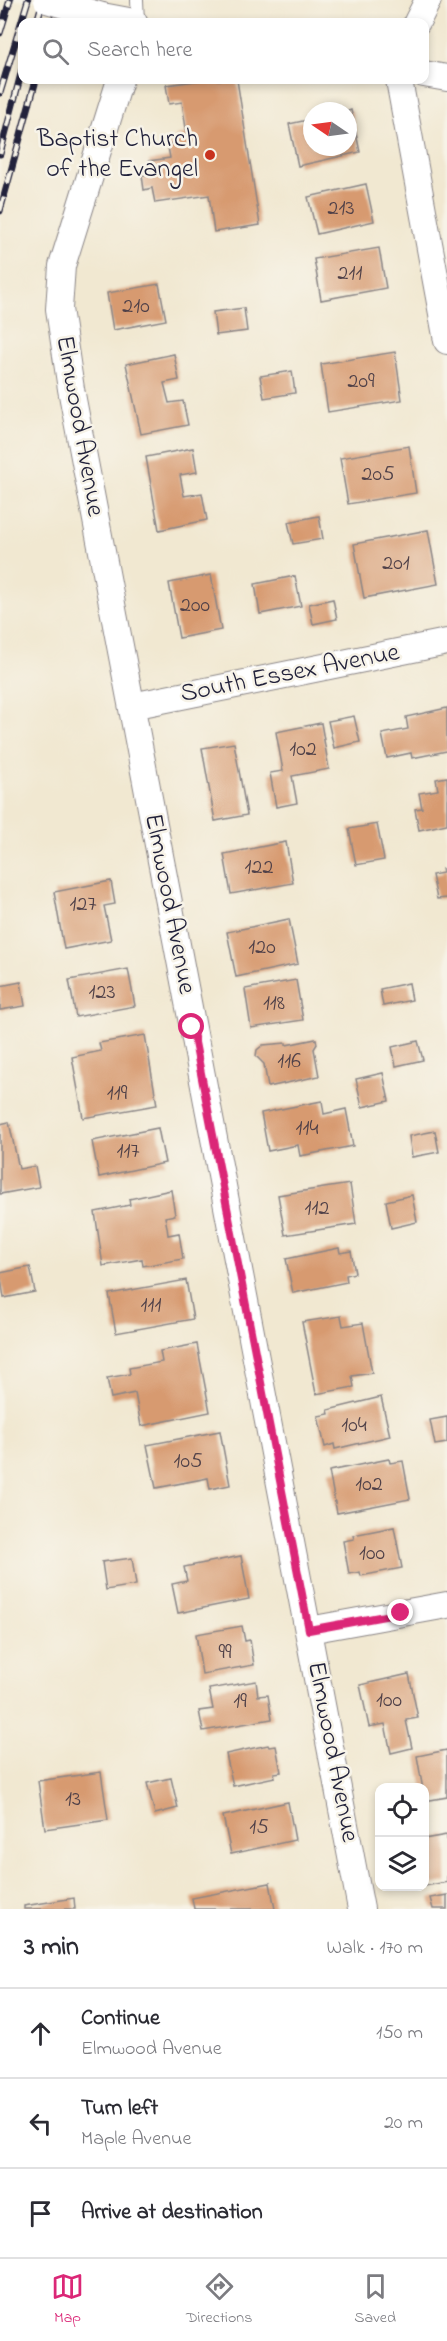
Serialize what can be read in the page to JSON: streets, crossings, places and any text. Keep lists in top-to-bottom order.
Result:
{
  "streets": {
    "street": ["Elmwood Avenue", "South Essex Avenue"]
  },
  "crossings": [
    ["Elmwood Avenue", "South Essex Avenue"]
  ],
  "places": ["Baptist Church of the Evangel"],
  "house_numbers": [
    "213",
    "211",
    "210",
    "209",
    "205",
    "201",
    "200",
    "102",
    "122",
    "127",
    "120",
    "123",
    "118",
    "116",
    "119",
    "114",
    "117",
    "112",
    "111",
    "104",
    "105",
    "102",
    "100",
    "99",
    "100",
    "19",
    "13",
    "15"
  ],
  "north": "left",
  "page": {
    "search": "Search here",
    "heading": ["3 min", "Walk · 170 m"],
    "list": [
      ["Continue", "Elmwood Avenue", "150 m"],
      ["Turn left", "Maple Avenue", "20 m"],
      "Arrive at destination"
    ],
    "nav": ["Map", "Directions", "Saved"]
  }
}
